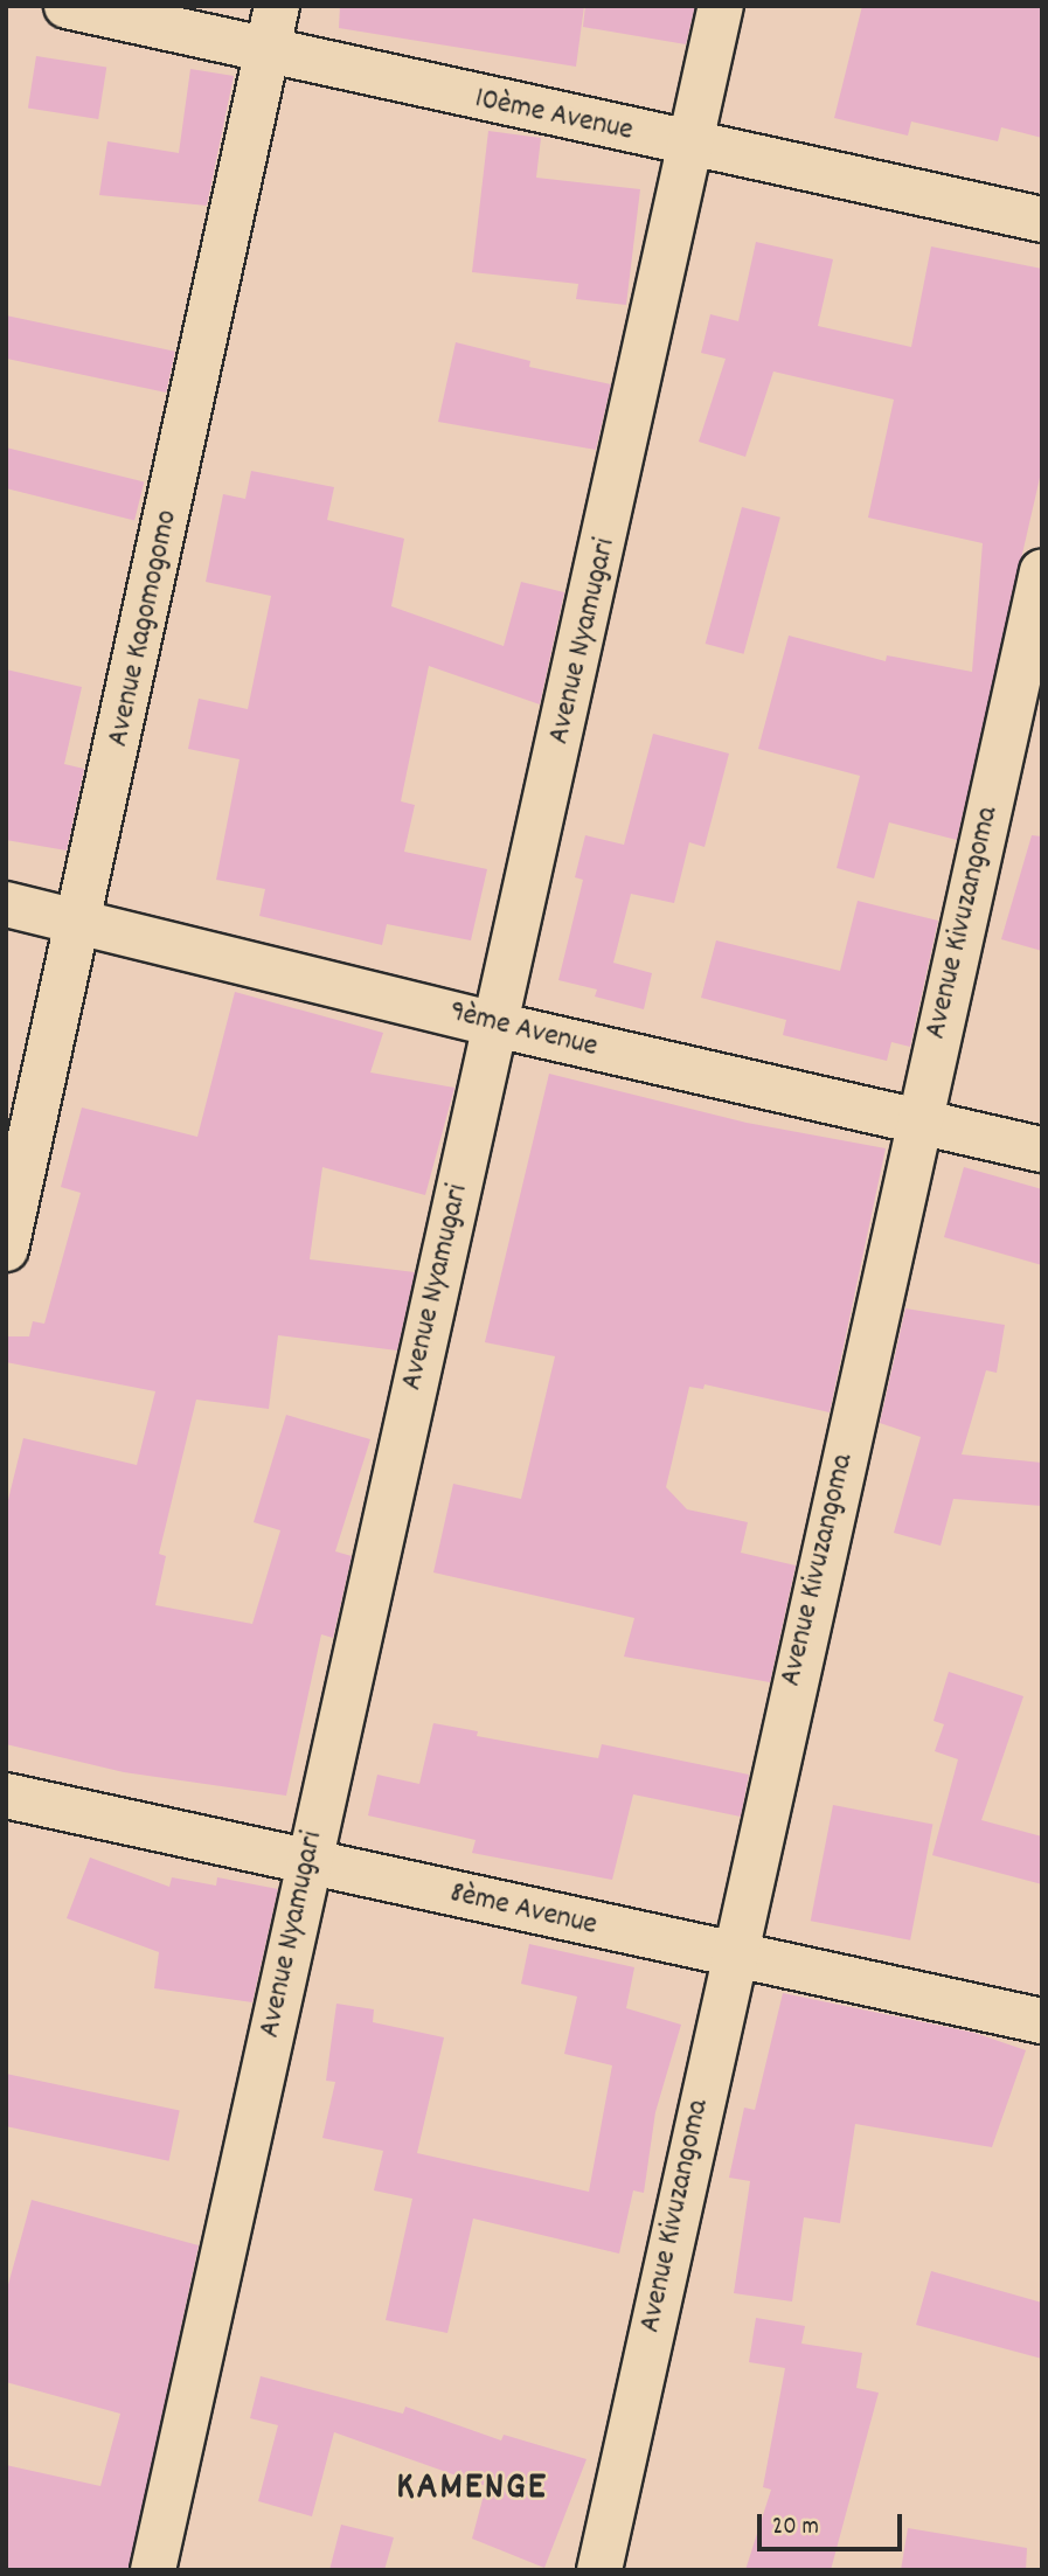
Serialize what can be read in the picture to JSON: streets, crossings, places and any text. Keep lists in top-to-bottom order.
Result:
{
  "streets": {
    "street": [
      "10ème Avenue",
      "Avenue Kagomogomo",
      "Avenue Nyamugari",
      "Avenue Kivuzangoma",
      "9ème Avenue",
      "8ème Avenue"
    ]
  },
  "crossings": [
    ["10ème Avenue", "Avenue Kagomogomo"],
    ["10ème Avenue", "Avenue Nyamugari"],
    ["Avenue Kagomogomo", "9ème Avenue"],
    ["Avenue Nyamugari", "9ème Avenue"],
    ["Avenue Nyamugari", "8ème Avenue"],
    ["Avenue Kivuzangoma", "9ème Avenue"],
    ["Avenue Kivuzangoma", "8ème Avenue"]
  ],
  "districts": ["KAMENGE"],
  "scale_bar": "20 m"
}
